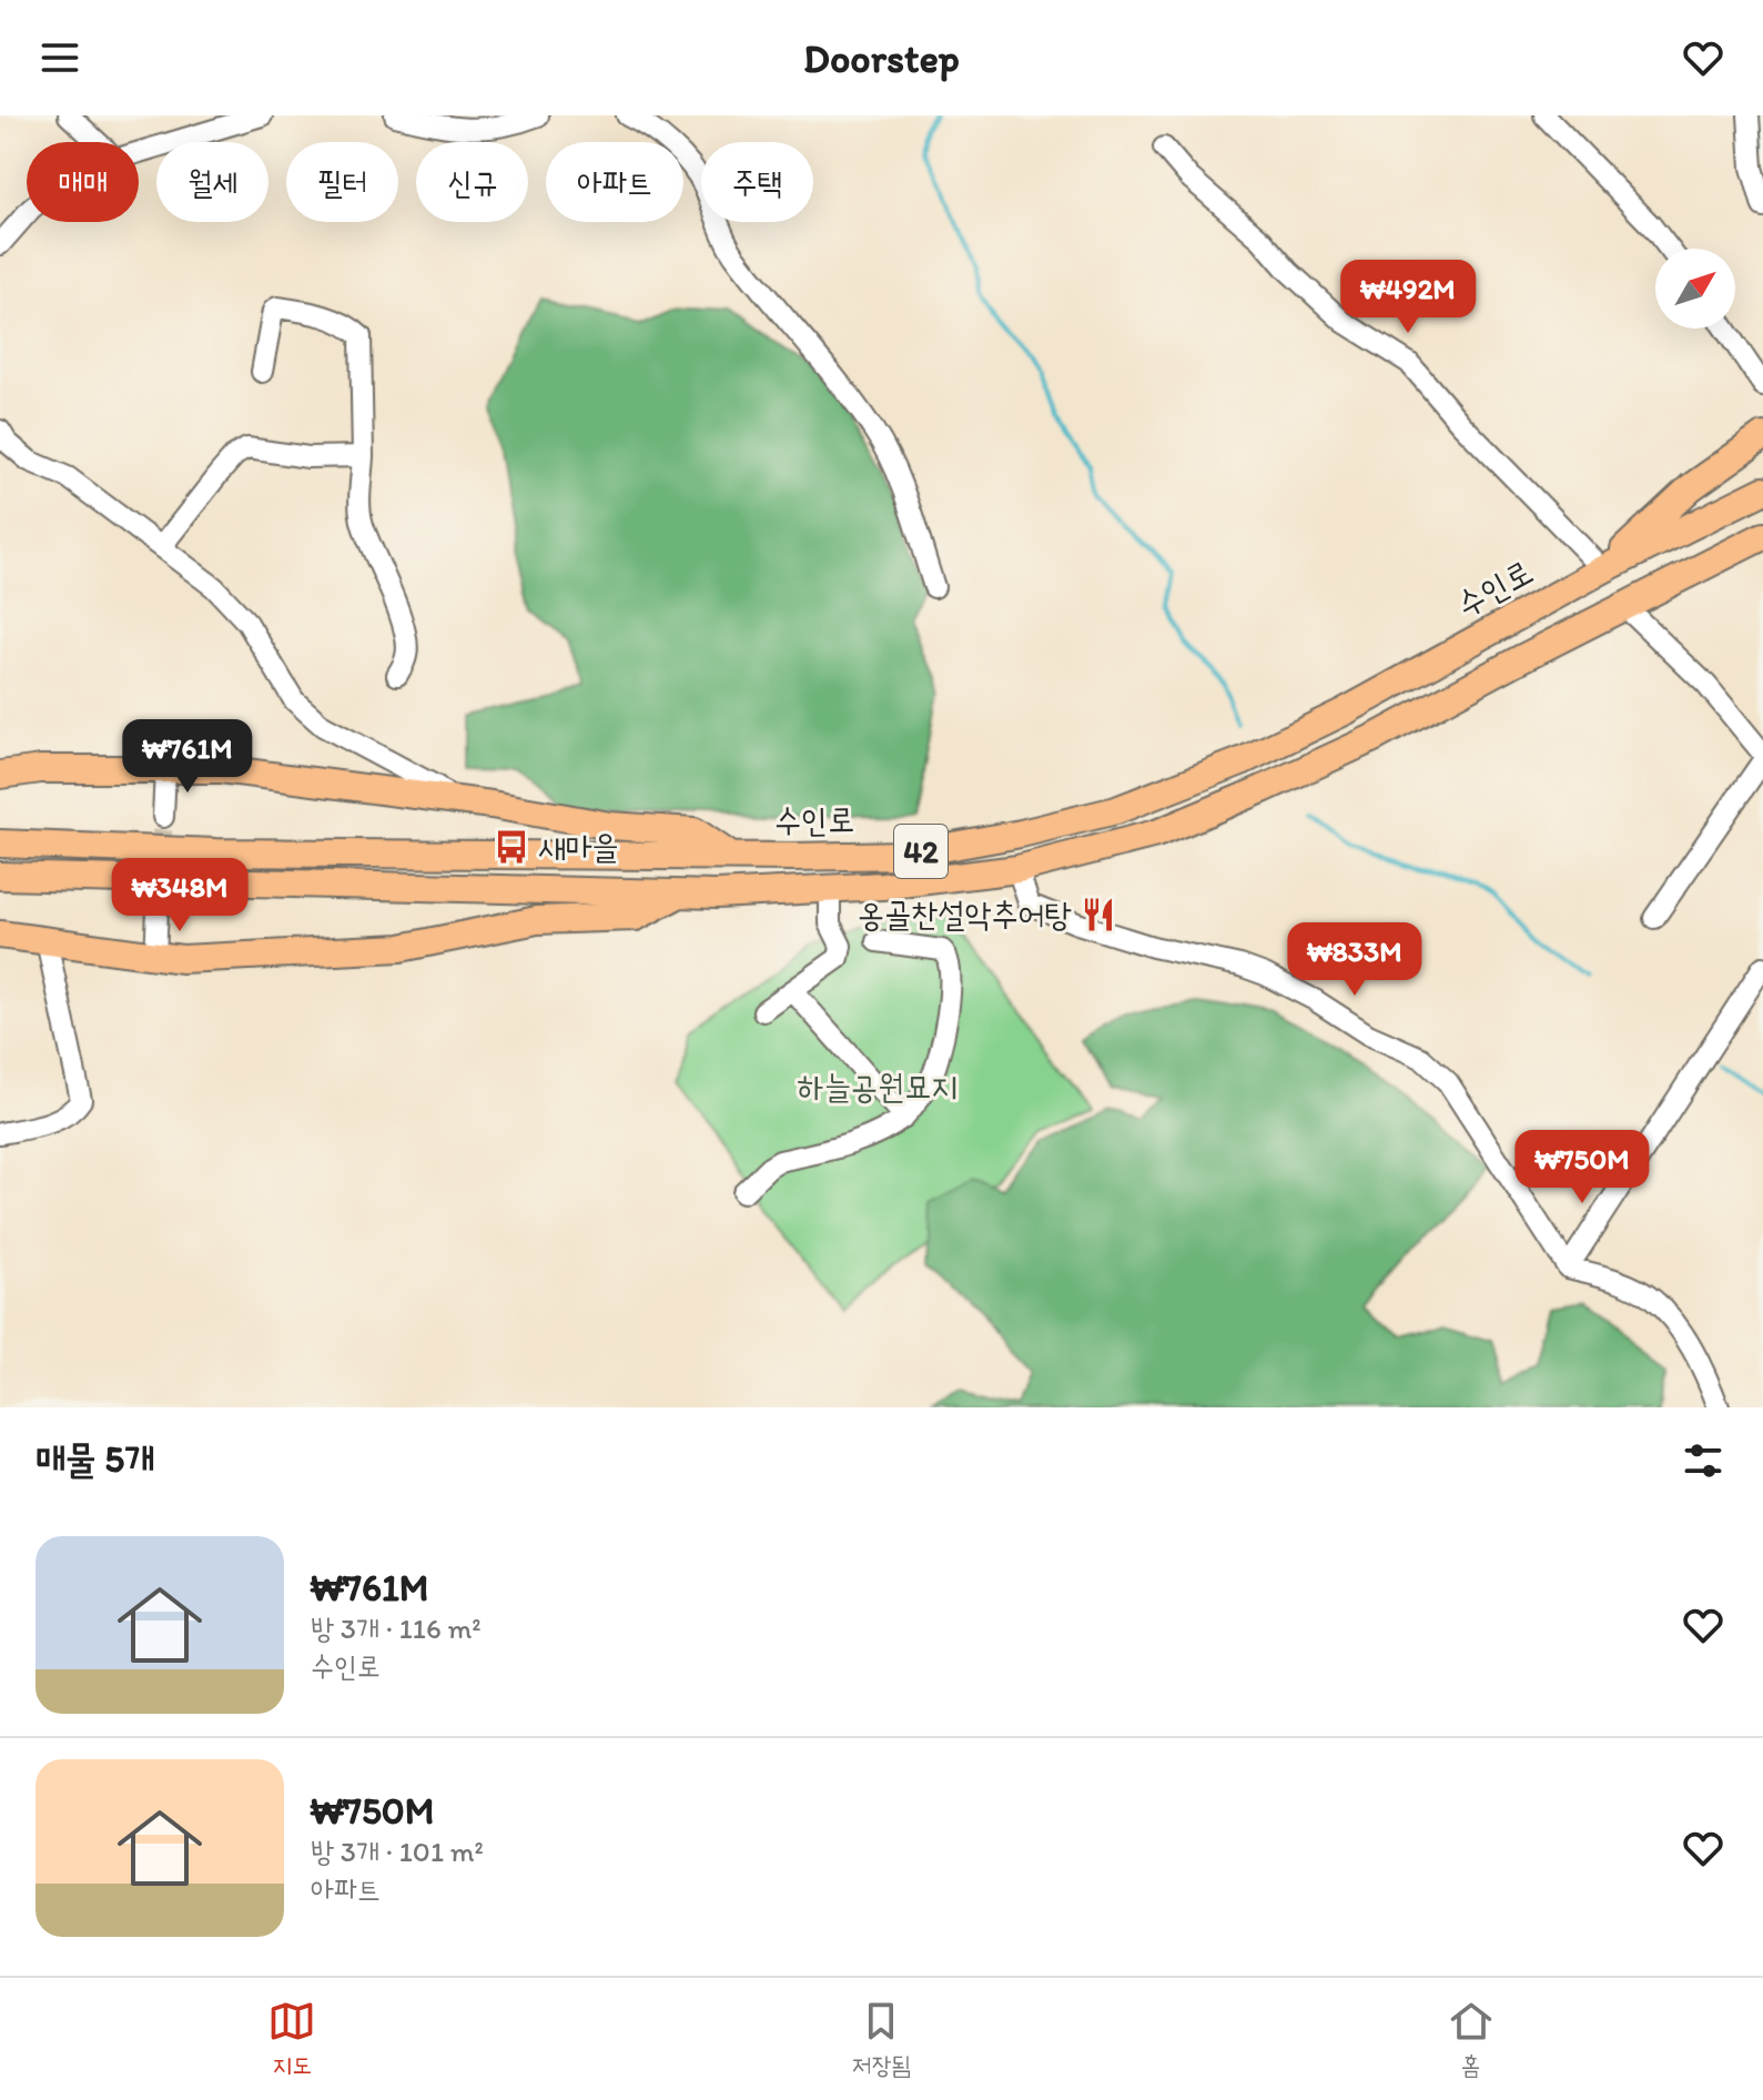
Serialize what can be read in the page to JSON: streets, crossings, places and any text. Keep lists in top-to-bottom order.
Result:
{
  "streets": {
    "main road": ["수인로", "42"]
  },
  "parks": ["하늘공원묘지"],
  "places": {
    "bus stop": ["새마을"],
    "restaurant": ["옹골찬설악추어탕"]
  },
  "north": "top right",
  "page": {
    "header": "Doorstep",
    "chip": [
      "매매",
      "월세",
      "필터",
      "신규",
      "아파트",
      "주택"
    ],
    "price": [
      "₩492M",
      "₩761M",
      "₩348M",
      "₩833M",
      "₩750M"
    ],
    "heading": "매물 5개",
    "list": [
      {
        "name": "₩761M",
        "note": "방 3개 · 116 m² · 수인로"
      },
      {
        "name": "₩750M",
        "note": "방 3개 · 101 m² · 아파트"
      }
    ],
    "tabs": ["지도", "저장됨", "홈"]
  }
}
